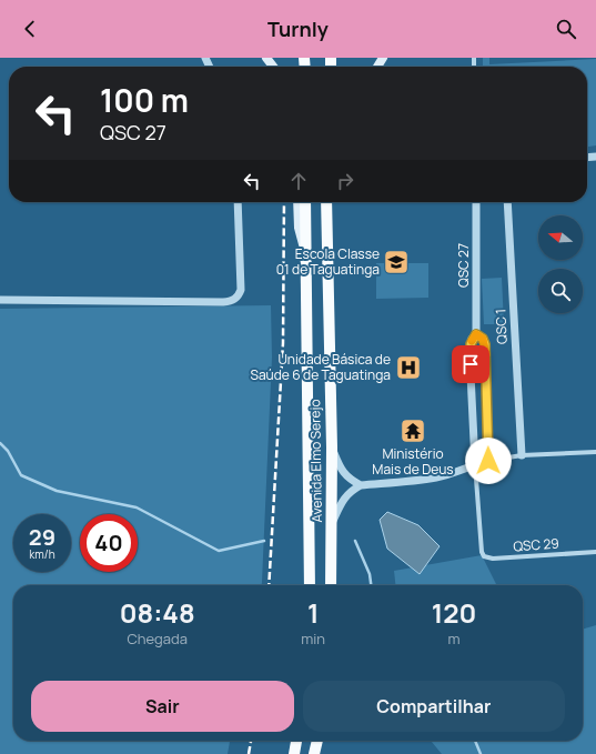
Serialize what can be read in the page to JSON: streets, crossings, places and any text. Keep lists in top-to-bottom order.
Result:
{
  "streets": {
    "main road": ["Avenida Elmo Serejo"],
    "street": ["QSC 27", "QSC 1", "QSC 29"]
  },
  "crossings": [
    ["QSC 27", "QSC 29"]
  ],
  "places": {
    "school or university": ["Escola Classe 01 de Taguatinga"],
    "hospital": ["Unidade Básica de Saúde 6 de Taguatinga"],
    "temple": ["Ministério Mais de Deus"]
  },
  "north": "left",
  "page": {
    "header": "Turnly",
    "turn": ["100 m", "QSC 27"],
    "speed": "29 km/h",
    "limit": "40",
    "eta": [
      "08:48",
      "Chegada",
      "1",
      "min",
      "120",
      "m"
    ],
    "buttons": ["Sair", "Compartilhar"]
  }
}
